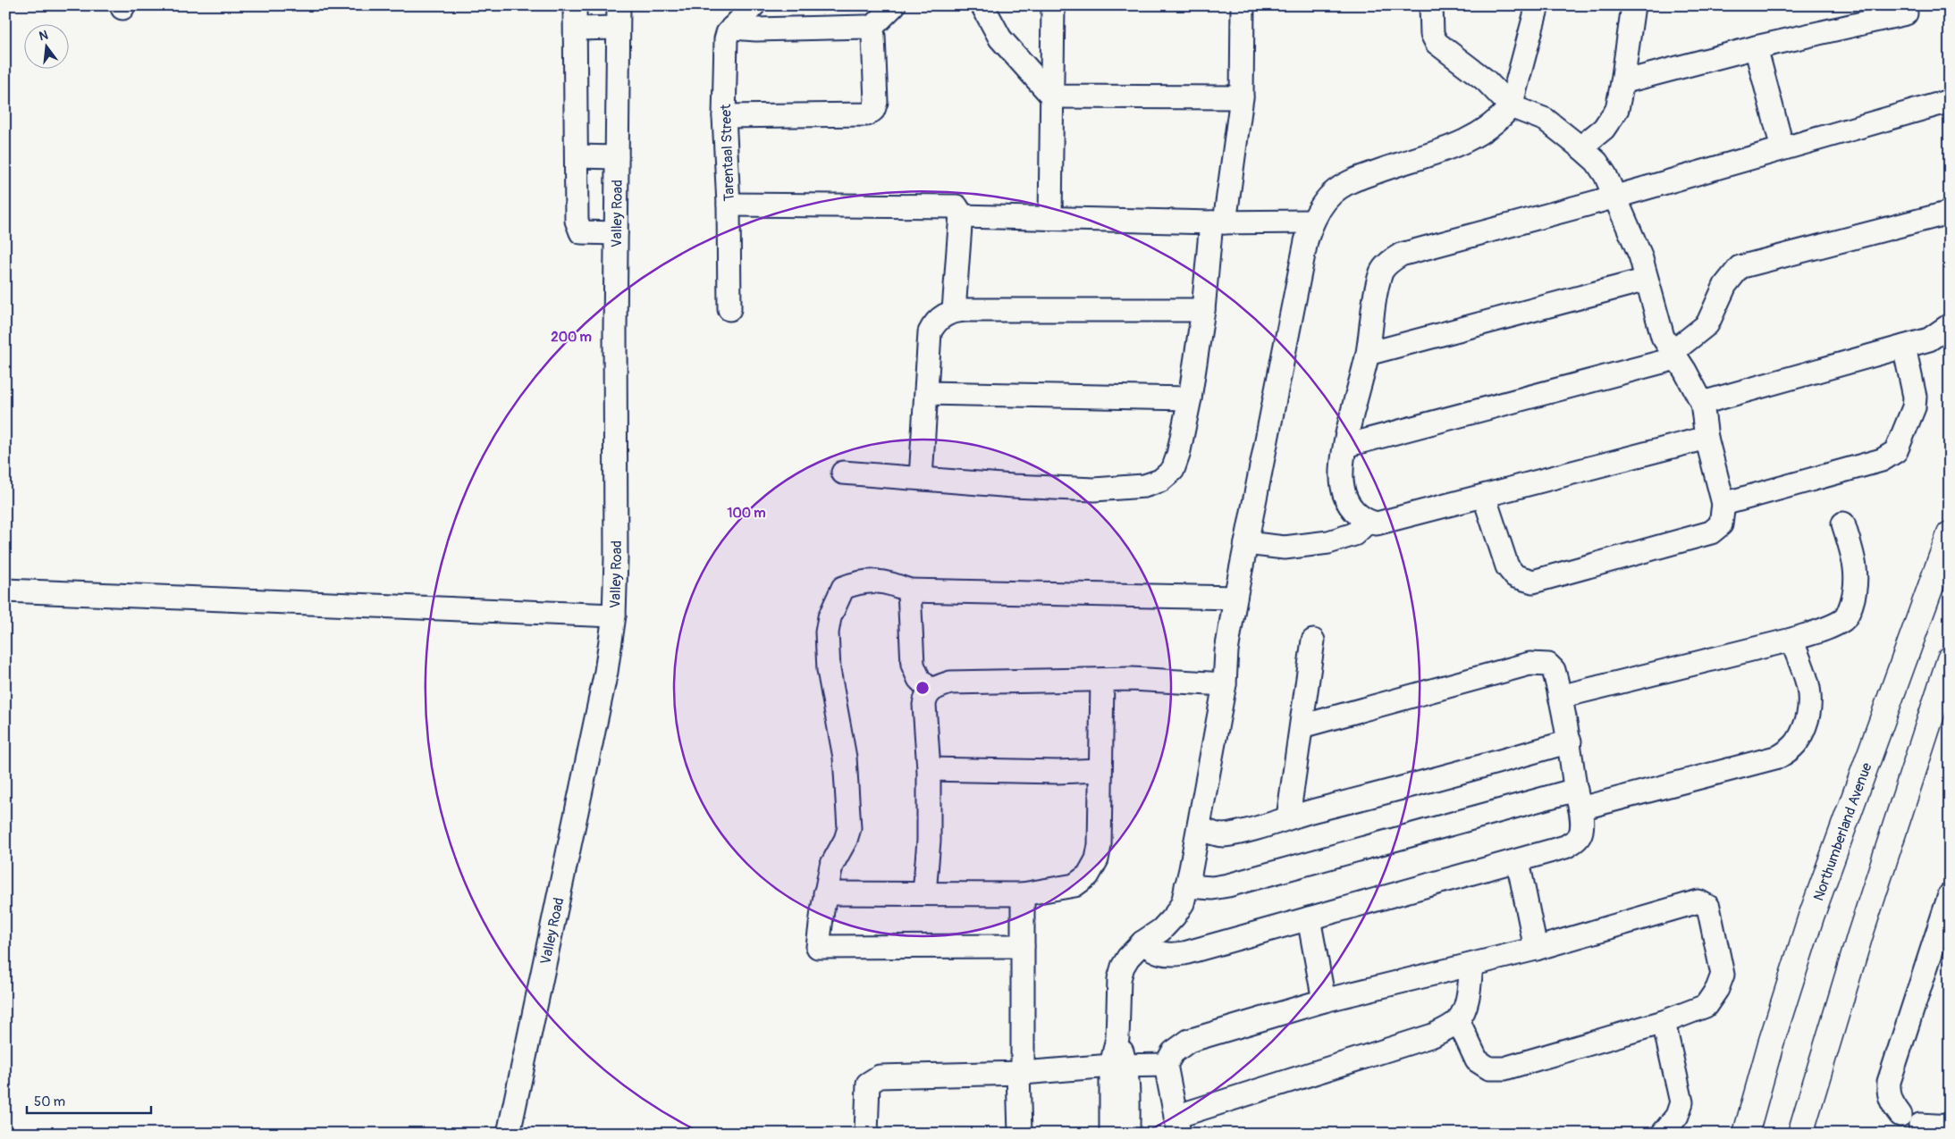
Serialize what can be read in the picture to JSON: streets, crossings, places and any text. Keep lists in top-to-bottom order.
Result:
{
  "streets": {
    "main road": ["Northumberland Avenue"],
    "street": ["Tarentaal Street", "Valley Road"]
  },
  "scale_bar": "50 m",
  "north": "top",
  "rings": ["200 m", "100 m"]
}
